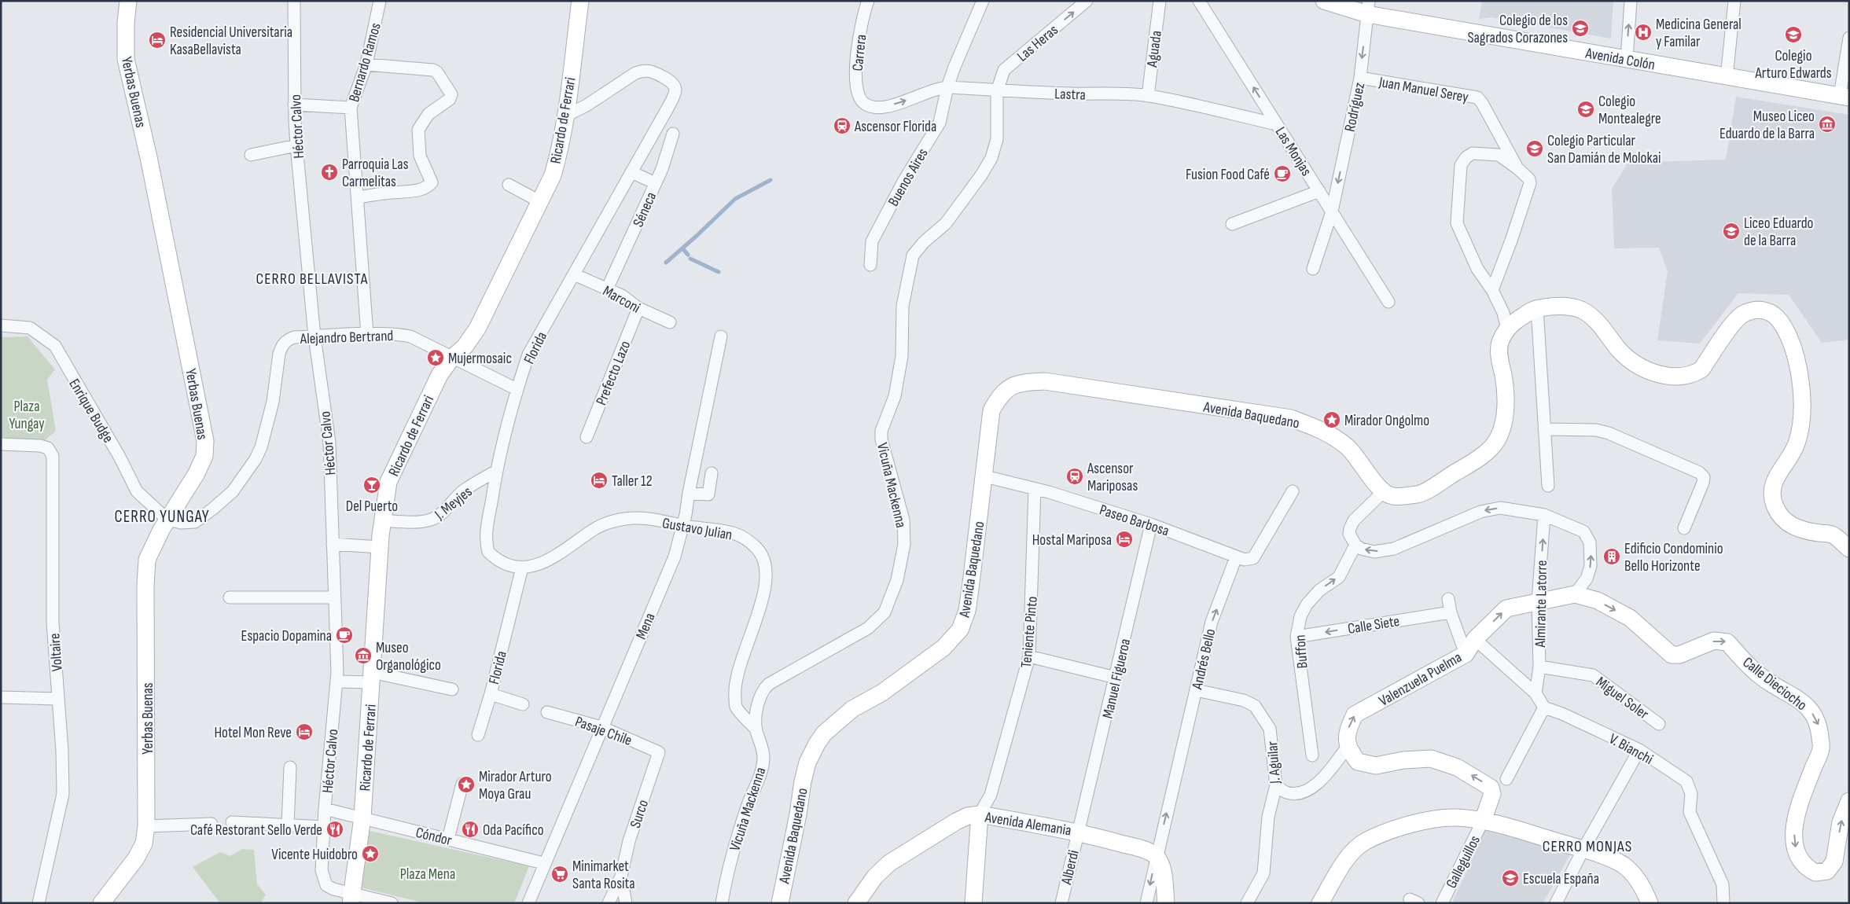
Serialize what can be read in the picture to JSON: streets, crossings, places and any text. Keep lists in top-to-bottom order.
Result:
{
  "streets": {
    "street": [
      "Las Heras",
      "Aguada",
      "Carrera",
      "Avenida Colón",
      "Bernardo Ramos",
      "Juan Manuel Serey",
      "Yerbas Buenas",
      "Lastra",
      "Rodríguez",
      "Ricardo de Ferrari",
      "Héctor Calvo",
      "Las Monjas",
      "Buenos Aires",
      "Séneca",
      "Marconi",
      "Alejandro Bertrand",
      "Florida",
      "Prefecto Lazo",
      "Enrique Budge",
      "Avenida Baquedano",
      "Vicuña Mackenna",
      "J. Meyjes",
      "Paseo Barbosa",
      "Gustavo Julian",
      "Almirante Latorre",
      "Calle Siete",
      "Mena",
      "Teniente Pinto",
      "Buffon",
      "Voltaire",
      "Andrés Bello",
      "Manuel Figueroa",
      "Valenzuela Puelma",
      "Calle Dieciocho",
      "Miguel Soler",
      "Pasaje Chile",
      "V. Bianchi",
      "J. Aguilar",
      "Surco",
      "Avenida Alemania",
      "Cóndor",
      "Galleguillos",
      "Alberdi"
    ]
  },
  "crossings": [
    ["Las Heras", "Lastra"],
    ["Las Heras", "Vicuña Mackenna"],
    ["Aguada", "Lastra"],
    ["Carrera", "Lastra"],
    ["Avenida Colón", "Rodríguez"],
    ["Bernardo Ramos", "Alejandro Bertrand"],
    ["Juan Manuel Serey", "Rodríguez"],
    ["Yerbas Buenas", "Alejandro Bertrand"],
    ["Yerbas Buenas", "Enrique Budge"],
    ["Lastra", "Las Monjas"],
    ["Lastra", "Buenos Aires"],
    ["Lastra", "Vicuña Mackenna"],
    ["Rodríguez", "Las Monjas"],
    ["Ricardo de Ferrari", "Héctor Calvo"],
    ["Ricardo de Ferrari", "Alejandro Bertrand"],
    ["Ricardo de Ferrari", "Florida"],
    ["Ricardo de Ferrari", "J. Meyjes"],
    ["Ricardo de Ferrari", "Cóndor"],
    ["Héctor Calvo", "Alejandro Bertrand"],
    ["Héctor Calvo", "Cóndor"],
    ["Marconi", "Florida"],
    ["Marconi", "Prefecto Lazo"],
    ["Alejandro Bertrand", "Florida"],
    ["Alejandro Bertrand", "Enrique Budge"],
    ["Florida", "J. Meyjes"],
    ["Florida", "Gustavo Julian"],
    ["Avenida Baquedano", "Paseo Barbosa"],
    ["Vicuña Mackenna", "Gustavo Julian"],
    ["Paseo Barbosa", "Teniente Pinto"],
    ["Paseo Barbosa", "Andrés Bello"],
    ["Paseo Barbosa", "Manuel Figueroa"],
    ["Gustavo Julian", "Mena"],
    ["Almirante Latorre", "Valenzuela Puelma"],
    ["Almirante Latorre", "Miguel Soler"],
    ["Calle Siete", "Buffon"],
    ["Mena", "Pasaje Chile"],
    ["Mena", "Cóndor"],
    ["Teniente Pinto", "Avenida Alemania"],
    ["Andrés Bello", "J. Aguilar"],
    ["Andrés Bello", "Avenida Alemania"],
    ["Manuel Figueroa", "Avenida Alemania"],
    ["Manuel Figueroa", "Alberdi"],
    ["Valenzuela Puelma", "Calle Dieciocho"],
    ["Pasaje Chile", "Surco"],
    ["Avenida Alemania", "Alberdi"]
  ],
  "one_way": [
    "Las Heras",
    "Rodríguez",
    "Las Monjas",
    "Almirante Latorre",
    "Valenzuela Puelma"
  ],
  "districts": ["CERRO BELLAVISTA", "CERRO YUNGAY", "CERRO MONJAS"],
  "parks": ["Plaza Yungay", "Plaza Mena"],
  "places": {
    "school or university": [
      "Colegio de los Sagrados Corazones",
      "Colegio Arturo Edwards",
      "Colegio Montealegre",
      "Colegio Particular San Damián de Molokai",
      "Liceo Eduardo de la Barra",
      "Escuela España"
    ],
    "hospital": ["Medicina General y Familar"],
    "hotel": [
      "Residencial Universitaria KasaBellavista",
      "Taller 12",
      "Hostal Mariposa",
      "Hotel Mon Reve"
    ],
    "museum": ["Museo Liceo Eduardo de la Barra", "Museo Organológico"],
    "station": ["Ascensor Florida", "Ascensor Mariposas"],
    "church": ["Parroquia Las Carmelitas"],
    "cafe": ["Fusion Food Café", "Espacio Dopamina"],
    "place": [
      "Mujermosaic",
      "Mirador Ongolmo",
      "Mirador Arturo Moya Grau",
      "Vicente Huidobro"
    ],
    "bar": ["Del Puerto"],
    "building": ["Edificio Condominio Bello Horizonte"],
    "restaurant": ["Café Restorant Sello Verde", "Oda Pacífico"],
    "supermarket": ["Minimarket Santa Rosita"]
  }
}
